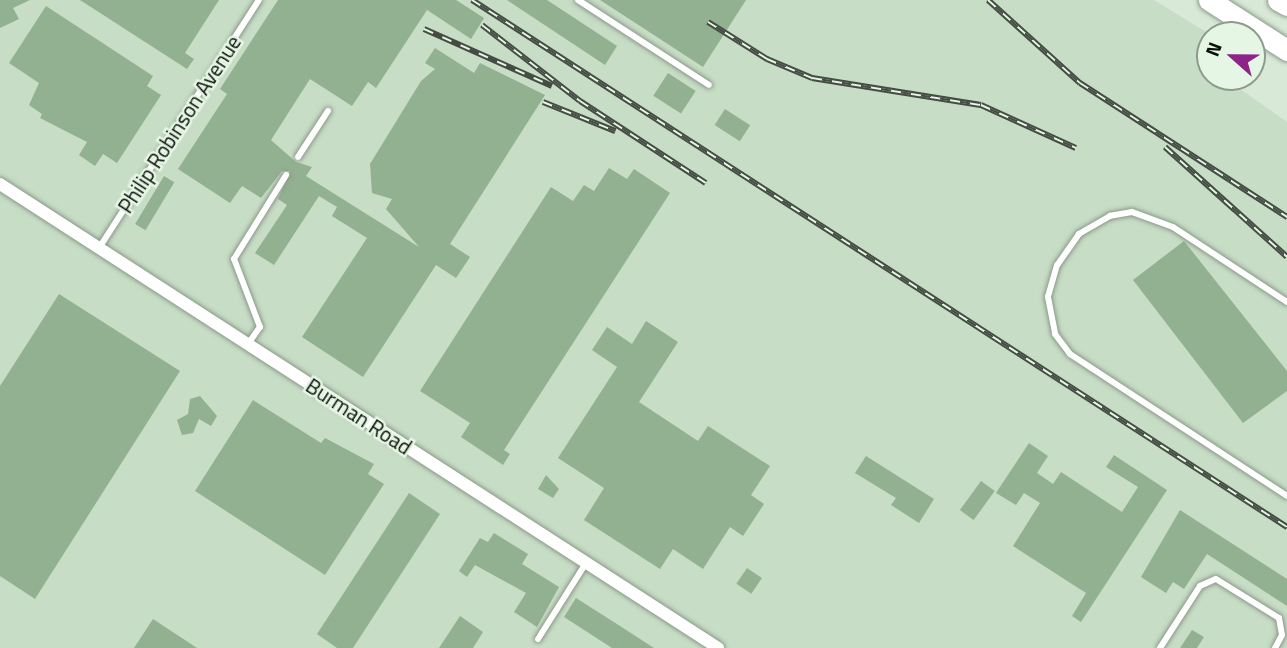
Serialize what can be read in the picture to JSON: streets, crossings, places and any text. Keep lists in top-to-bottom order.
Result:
{
  "streets": {
    "street": ["Burman Road"],
    "lane": ["Philip Robinson Avenue"]
  },
  "crossings": [
    ["Philip Robinson Avenue", "Burman Road"]
  ],
  "north": "left"
}
